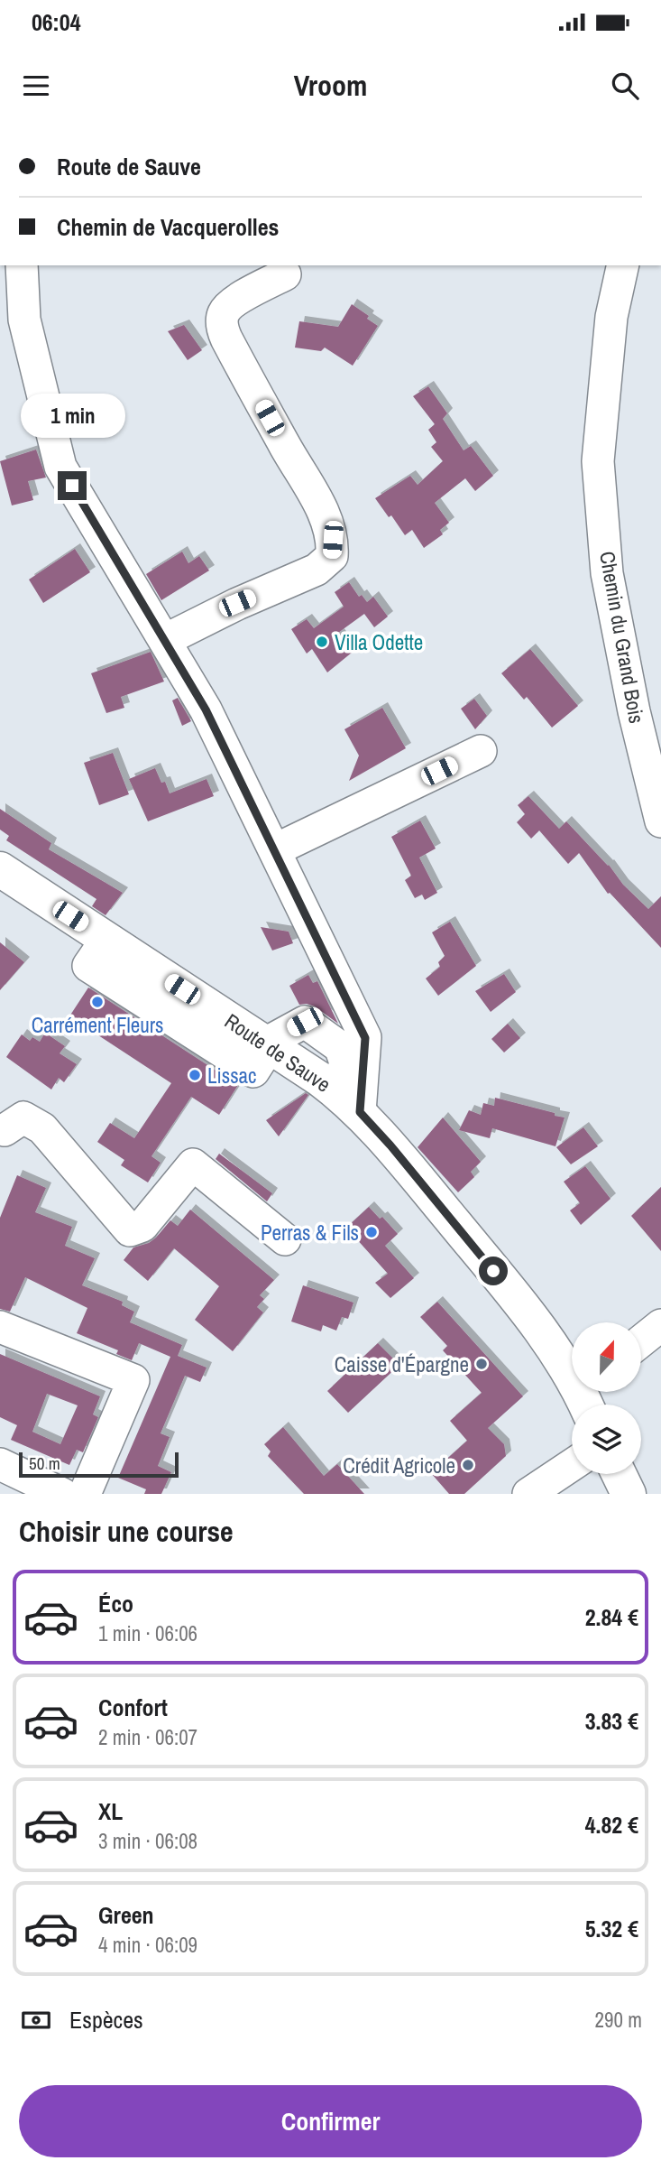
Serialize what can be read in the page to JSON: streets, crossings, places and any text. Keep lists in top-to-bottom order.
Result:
{
  "streets": {
    "main road": ["Route de Sauve"],
    "street": ["Chemin du Grand Bois"]
  },
  "places": [
    "Villa Odette",
    "Carrément Fleurs",
    "Lissac",
    "Perras & Fils",
    "Caisse d'Épargne",
    "Crédit Agricole"
  ],
  "scale_bar": "50 m",
  "north": "top",
  "page": {
    "status": "06:04",
    "header": "Vroom",
    "banner": ["Route de Sauve", "Chemin de Vacquerolles"],
    "bubble": "1 min",
    "scale": "50 m",
    "heading": "Choisir une course",
    "list": [
      {
        "name": "Éco",
        "note": "1 min · 06:06",
        "value": "2.84 €"
      },
      {
        "name": "Confort",
        "note": "2 min · 06:07",
        "value": "3.83 €"
      },
      {
        "name": "XL",
        "note": "3 min · 06:08",
        "value": "4.82 €"
      },
      {
        "name": "Green",
        "note": "4 min · 06:09",
        "value": "5.32 €"
      }
    ],
    "pay": ["Espèces", "290 m"],
    "buttons": "Confirmer"
  }
}
